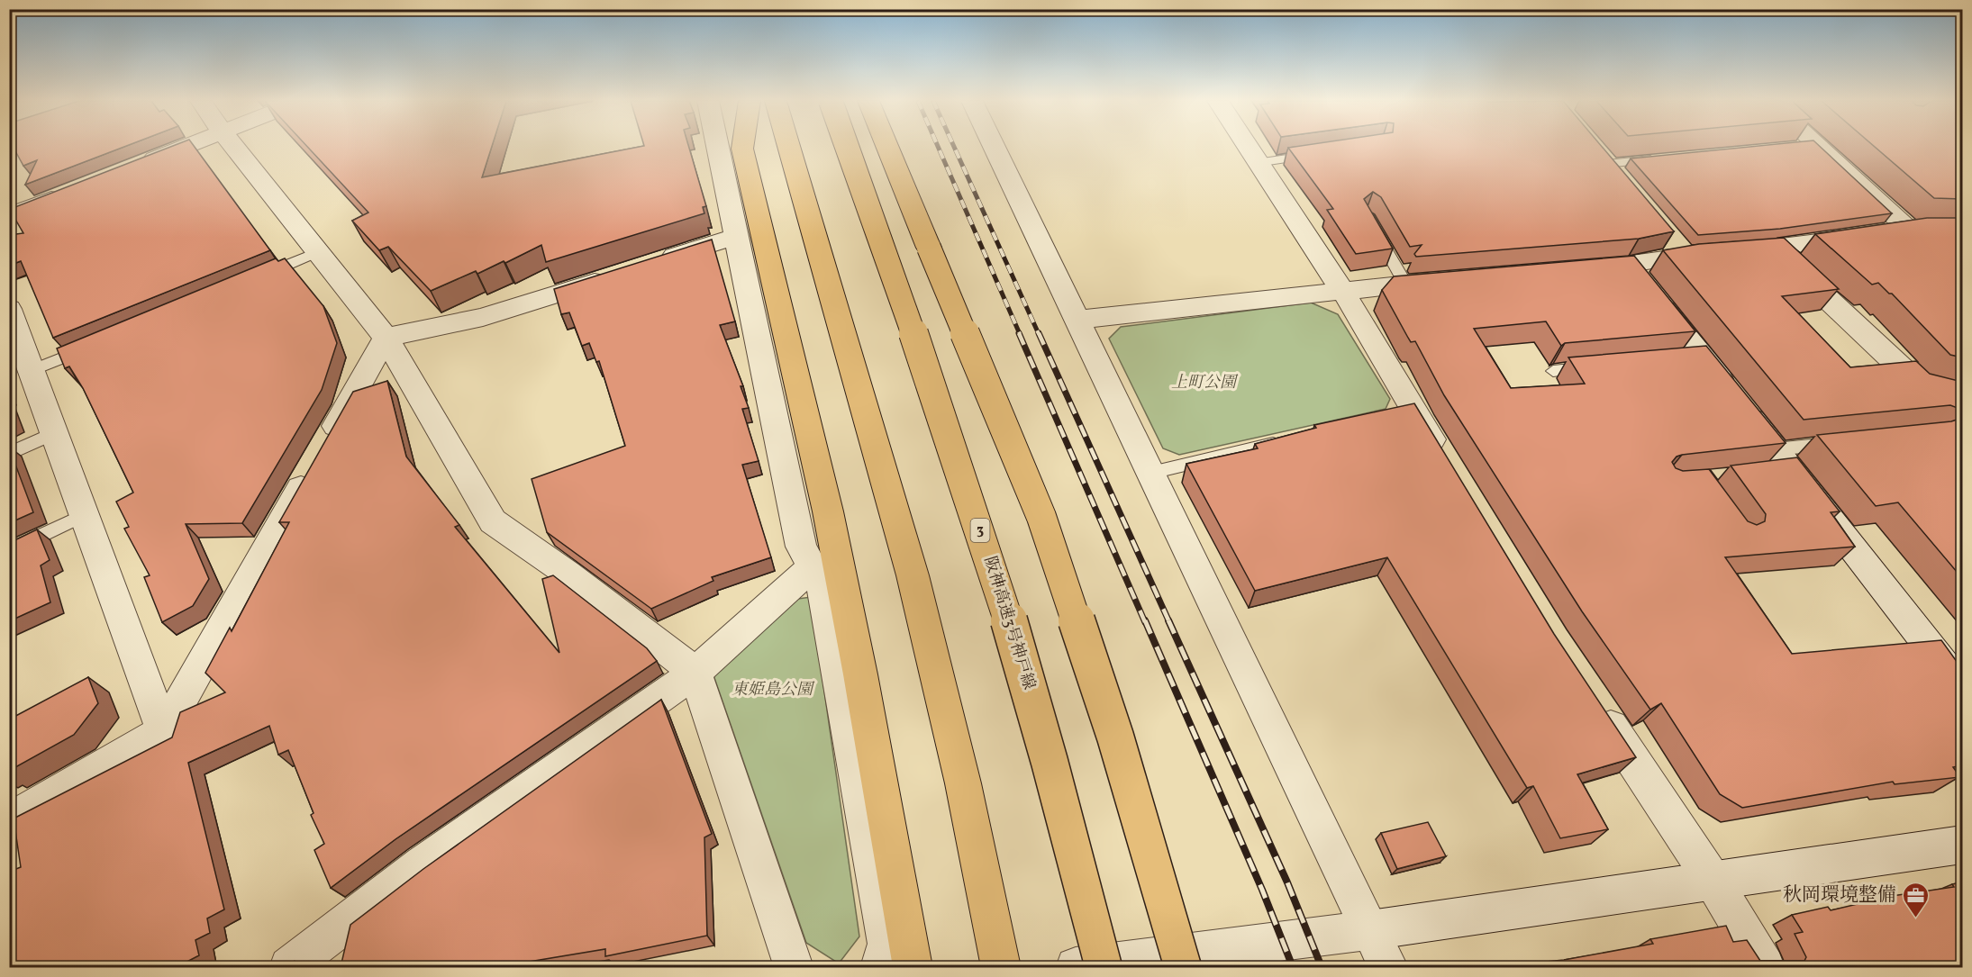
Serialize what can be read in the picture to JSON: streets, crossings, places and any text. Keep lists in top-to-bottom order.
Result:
{
  "streets": {
    "highway": ["3", "阪神高速3号神戸線"]
  },
  "parks": ["上町公園", "東姫島公園"],
  "places": {
    "office": ["秋岡環境整備"]
  }
}
